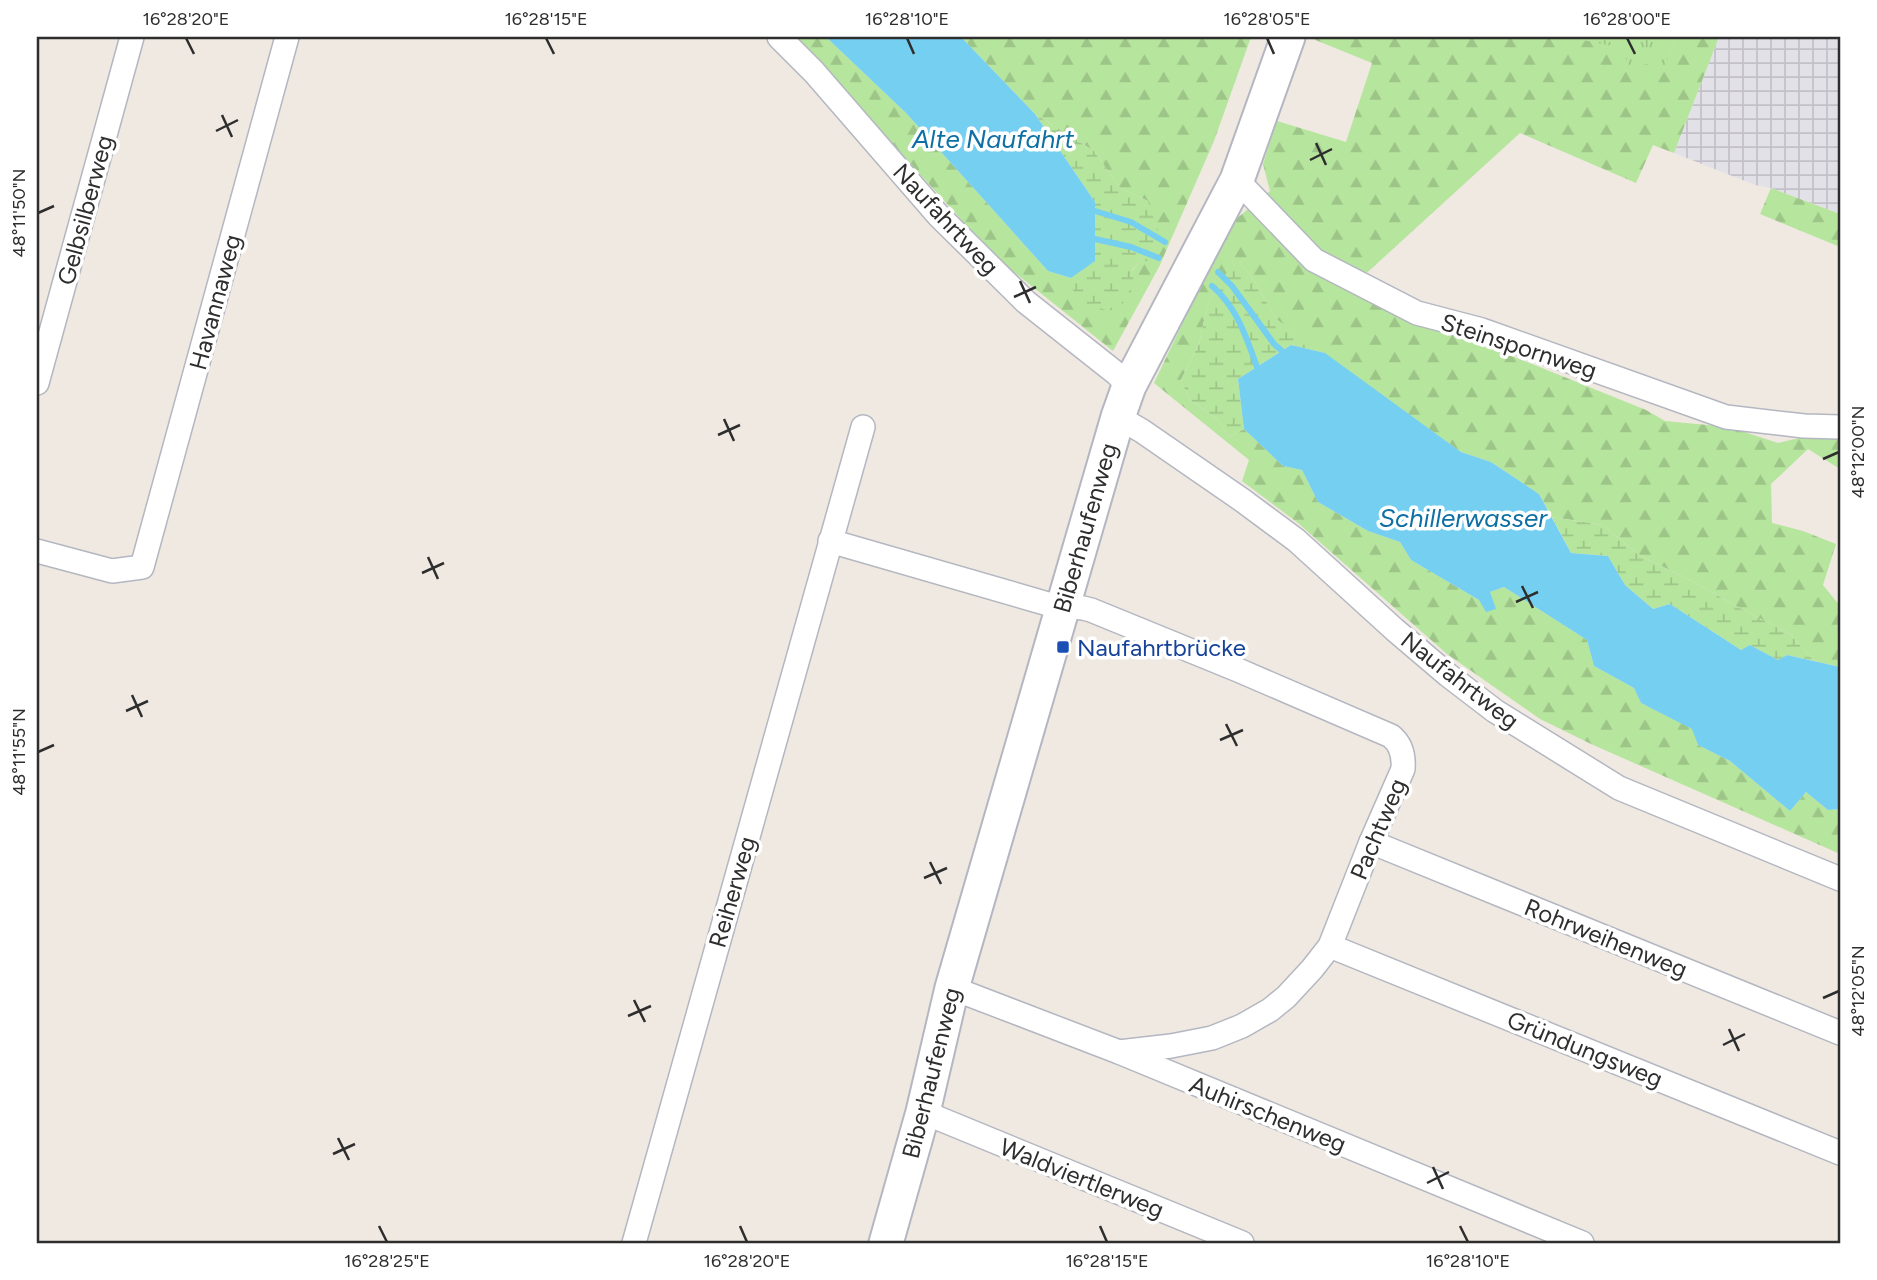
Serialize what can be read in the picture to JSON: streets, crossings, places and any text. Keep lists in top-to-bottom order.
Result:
{
  "streets": {
    "main road": ["Biberhaufenweg"],
    "street": [
      "Gelbsilberweg",
      "Naufahrtweg",
      "Havannaweg",
      "Steinspornweg",
      "Pachtweg",
      "Reiherweg",
      "Rohrweihenweg",
      "Gründungsweg",
      "Auhirschenweg",
      "Waldviertlerweg"
    ]
  },
  "crossings": [
    ["Naufahrtweg", "Biberhaufenweg"],
    ["Steinspornweg", "Biberhaufenweg"],
    ["Biberhaufenweg", "Pachtweg"],
    ["Biberhaufenweg", "Auhirschenweg"],
    ["Biberhaufenweg", "Waldviertlerweg"],
    ["Pachtweg", "Rohrweihenweg"],
    ["Pachtweg", "Gründungsweg"],
    ["Pachtweg", "Auhirschenweg"]
  ],
  "water": ["Alte Naufahrt", "Schillerwasser"],
  "places": {
    "transit": ["Naufahrtbrücke"]
  },
  "coordinates": [
    "16°28'20\"E",
    "16°28'15\"E",
    "16°28'10\"E",
    "16°28'05\"E",
    "16°28'00\"E",
    "48°11'50\"N",
    "48°12'00\"N",
    "48°11'55\"N",
    "48°12'05\"N",
    "16°28'25\"E"
  ]
}
